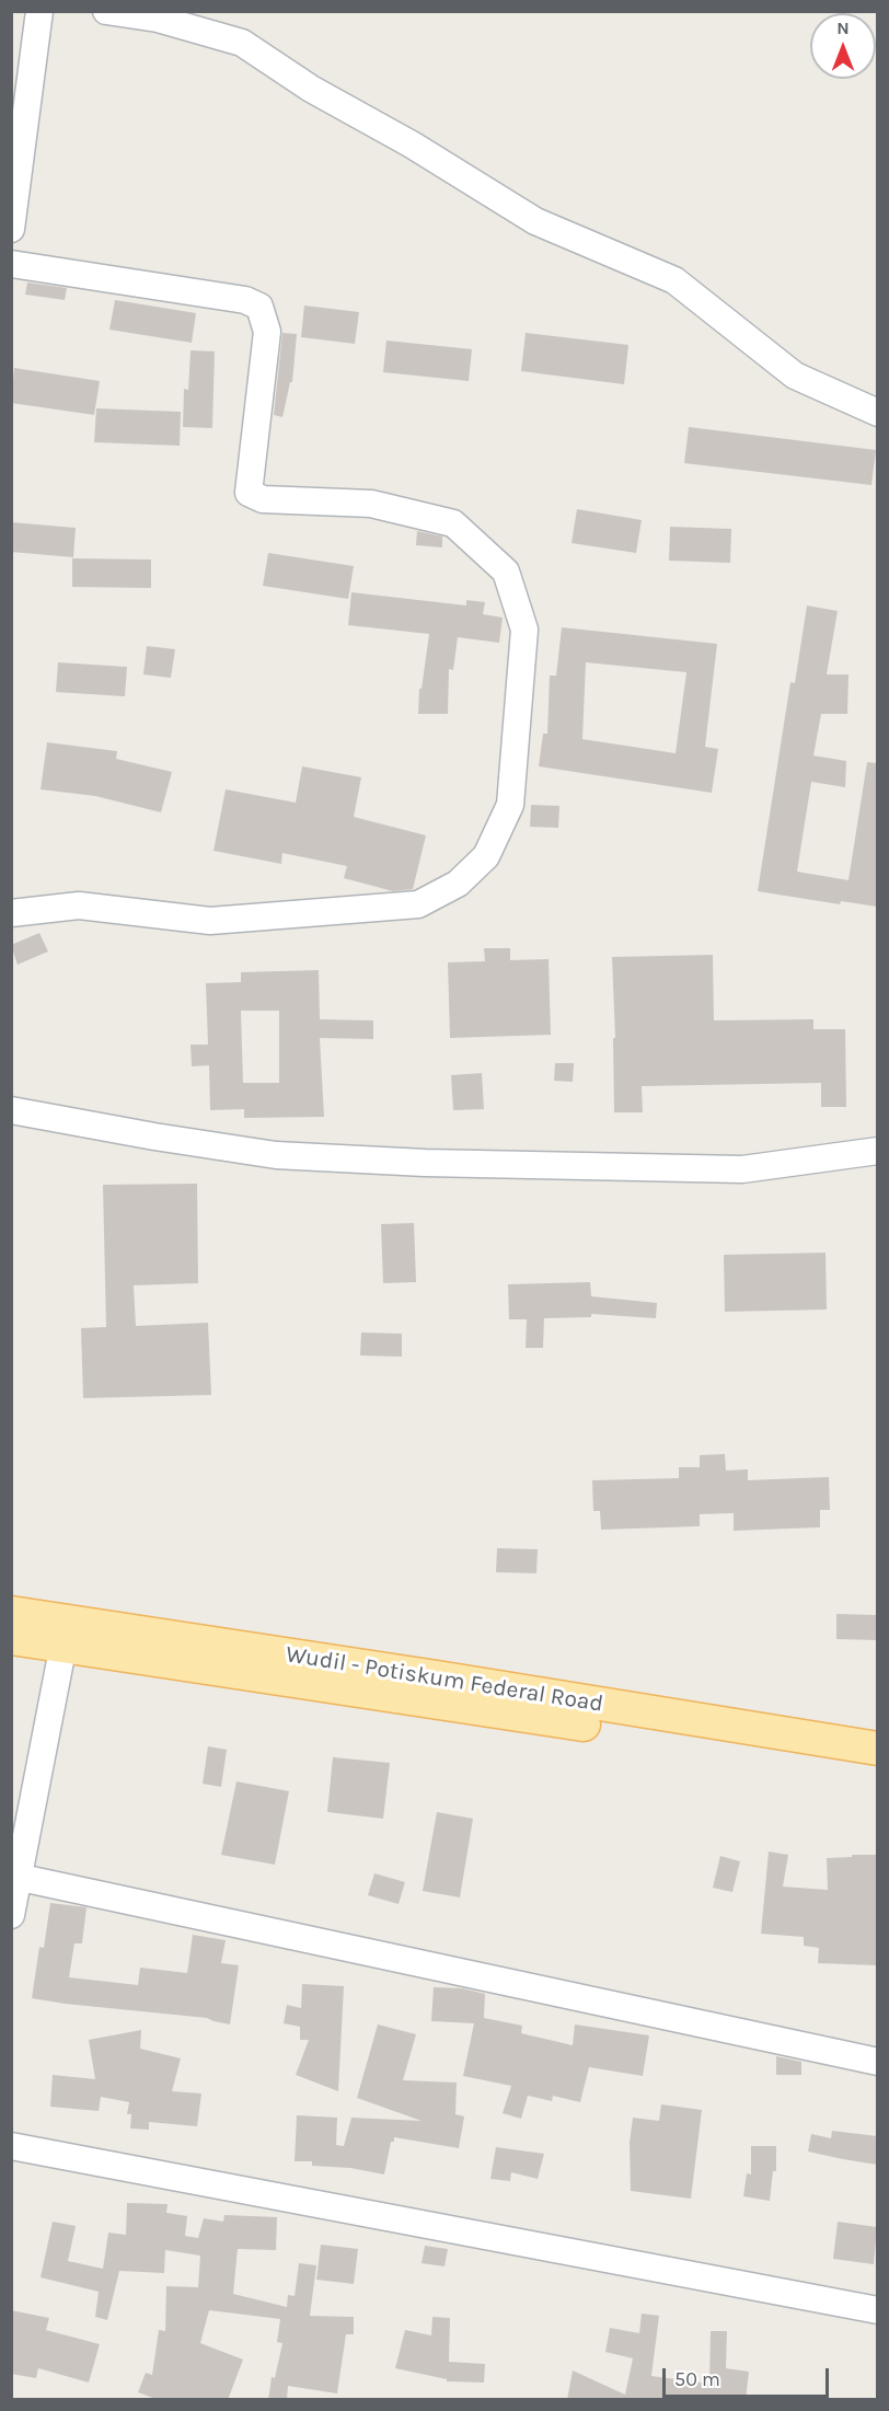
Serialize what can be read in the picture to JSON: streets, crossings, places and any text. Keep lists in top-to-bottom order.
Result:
{
  "streets": {
    "main road": ["Wudil - Potiskum Federal Road"]
  },
  "scale_bar": "50 m",
  "north": "top"
}
